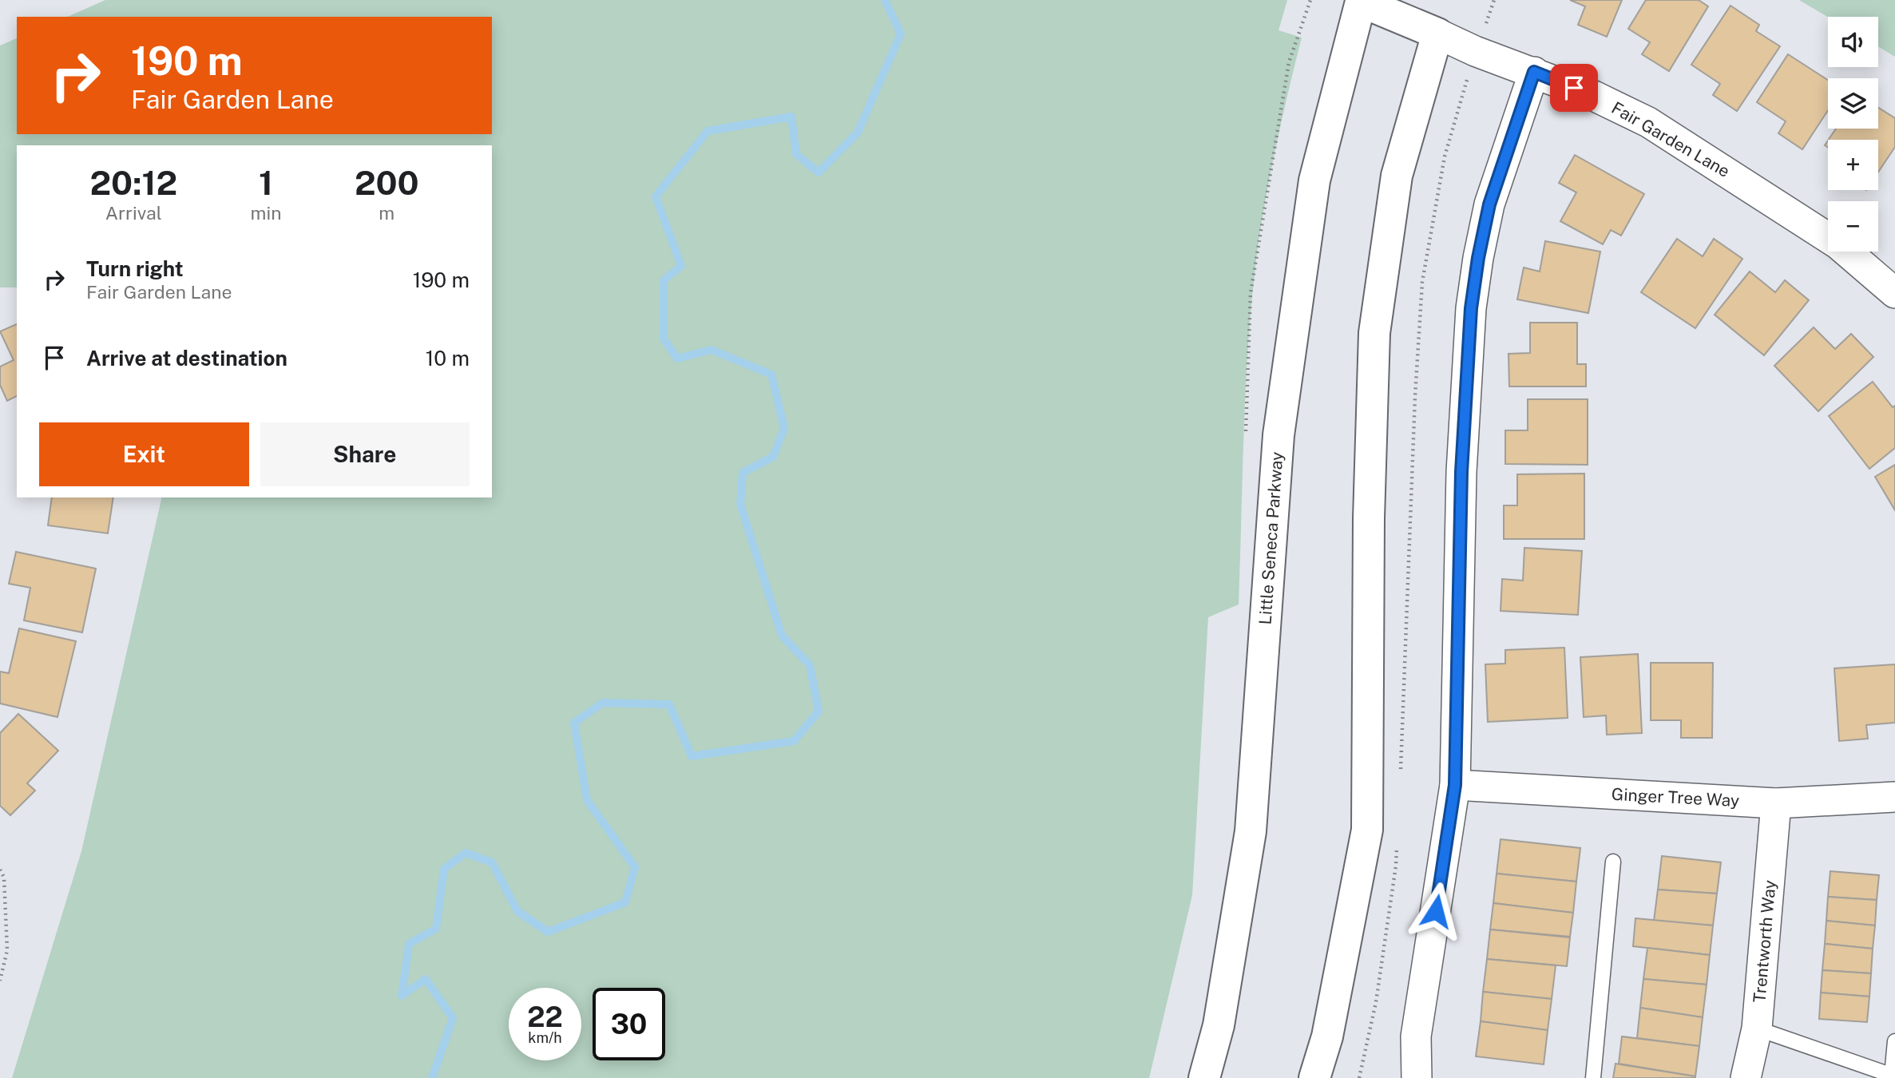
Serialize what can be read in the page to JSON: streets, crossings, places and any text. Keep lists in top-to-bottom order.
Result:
{
  "streets": {
    "street": [
      "Fair Garden Lane",
      "Little Seneca Parkway",
      "Ginger Tree Way",
      "Trentworth Way"
    ]
  },
  "crossings": [
    ["Fair Garden Lane", "Little Seneca Parkway"],
    ["Ginger Tree Way", "Trentworth Way"]
  ],
  "page": {
    "map_buttons": ["+", "−"],
    "turn": ["190 m", "Fair Garden Lane"],
    "eta": [
      "20:12",
      "Arrival",
      "1",
      "min",
      "200",
      "m"
    ],
    "list": [
      {
        "name": "Turn right",
        "note": "Fair Garden Lane",
        "value": "190 m"
      },
      {
        "name": "Arrive at destination",
        "value": "10 m"
      }
    ],
    "buttons": ["Exit", "Share"],
    "speed": "22 km/h",
    "limit": "30"
  }
}
